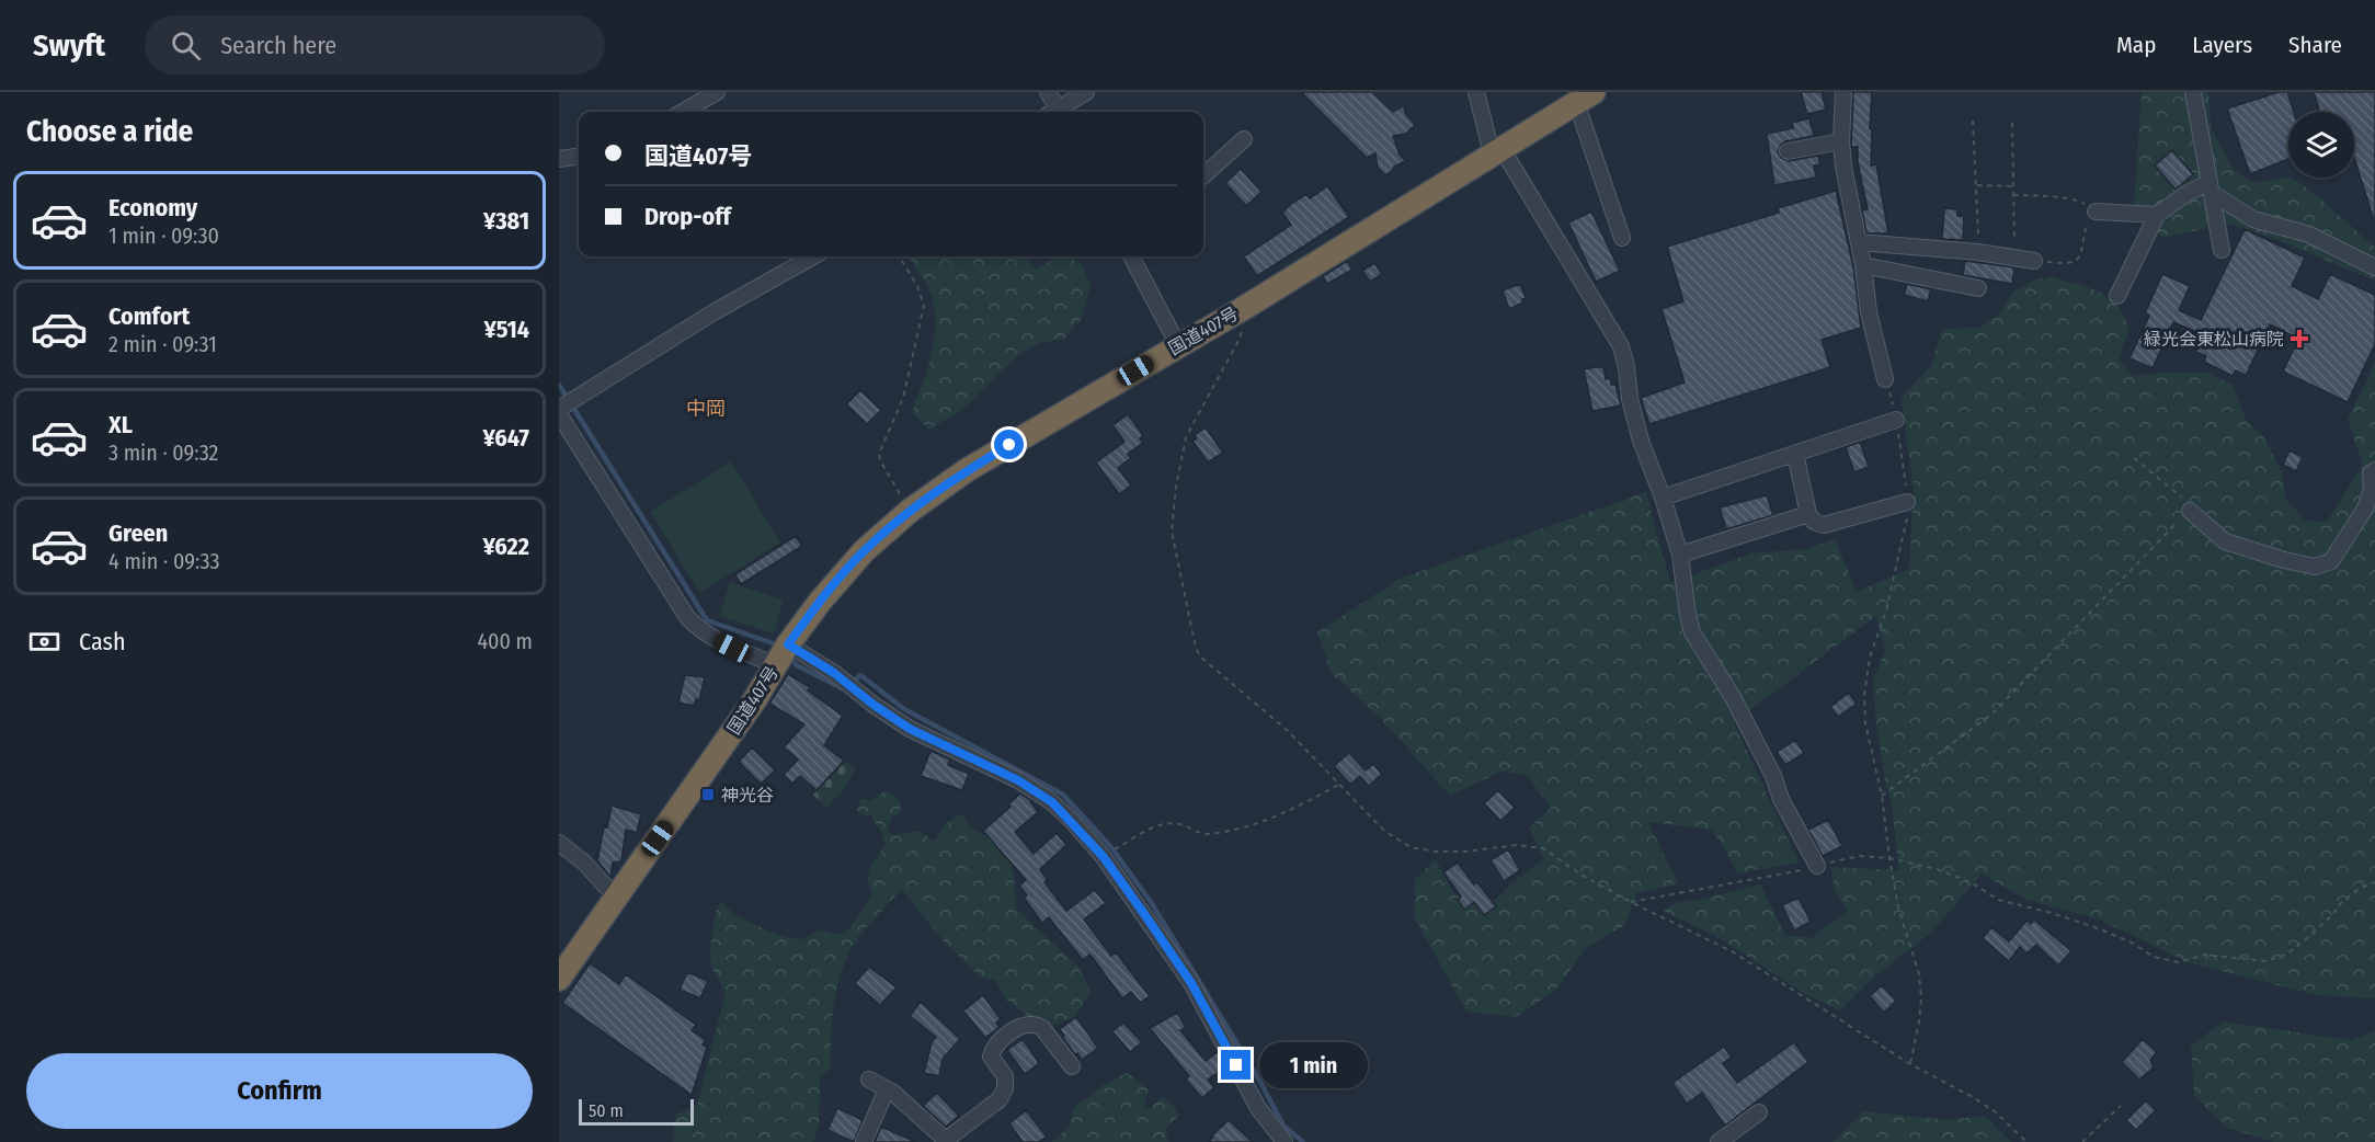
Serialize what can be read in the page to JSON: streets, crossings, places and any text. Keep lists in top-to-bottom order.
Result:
{
  "streets": {
    "highway": ["国道407号"]
  },
  "districts": ["中岡"],
  "places": {
    "health": ["緑光会東松山病院"],
    "transit": ["神光谷"]
  },
  "scale_bar": "50 m",
  "page": {
    "header": "Swyft",
    "search": "Search here",
    "nav": ["Map", "Layers", "Share"],
    "heading": "Choose a ride",
    "banner": ["国道407号", "Drop-off"],
    "list": [
      {
        "name": "Economy",
        "note": "1 min · 09:30",
        "value": "¥381"
      },
      {
        "name": "Comfort",
        "note": "2 min · 09:31",
        "value": "¥514"
      },
      {
        "name": "XL",
        "note": "3 min · 09:32",
        "value": "¥647"
      },
      {
        "name": "Green",
        "note": "4 min · 09:33",
        "value": "¥622"
      }
    ],
    "pay": ["Cash", "400 m"],
    "buttons": "Confirm",
    "bubble": "1 min",
    "scale": "50 m"
  }
}
